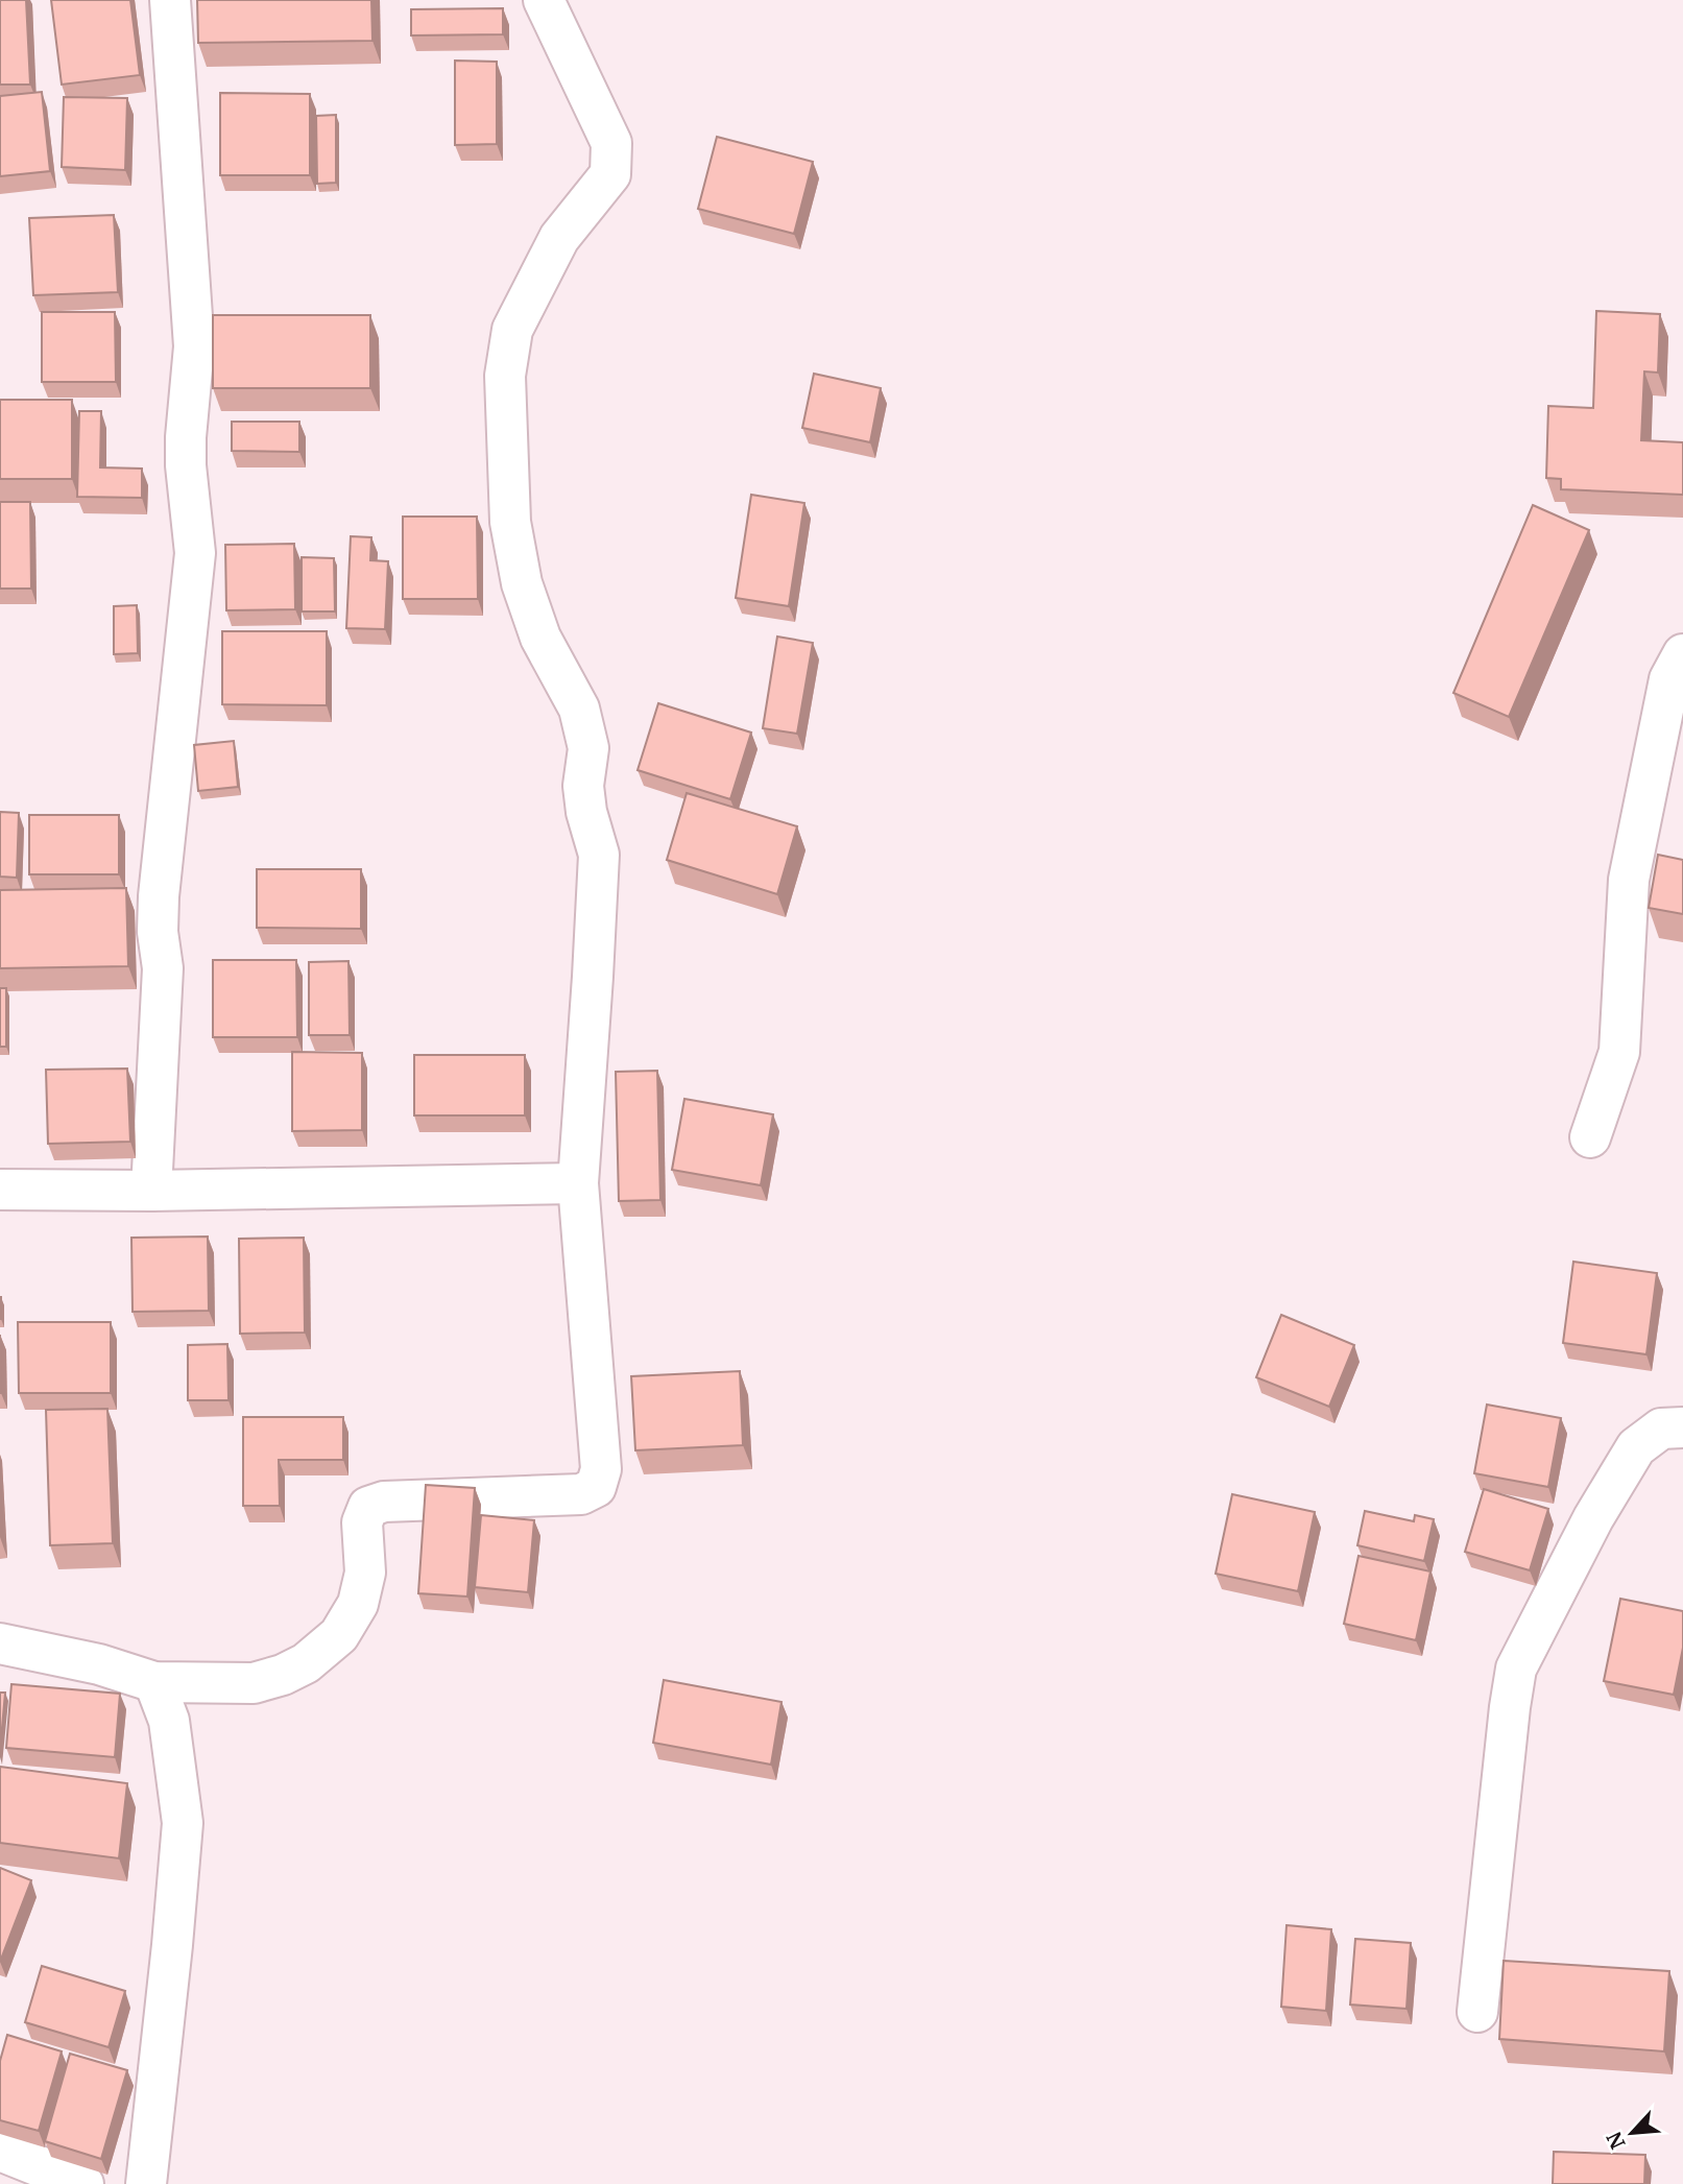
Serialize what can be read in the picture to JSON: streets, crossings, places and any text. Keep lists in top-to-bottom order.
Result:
{
  "north": "bottom left"
}
